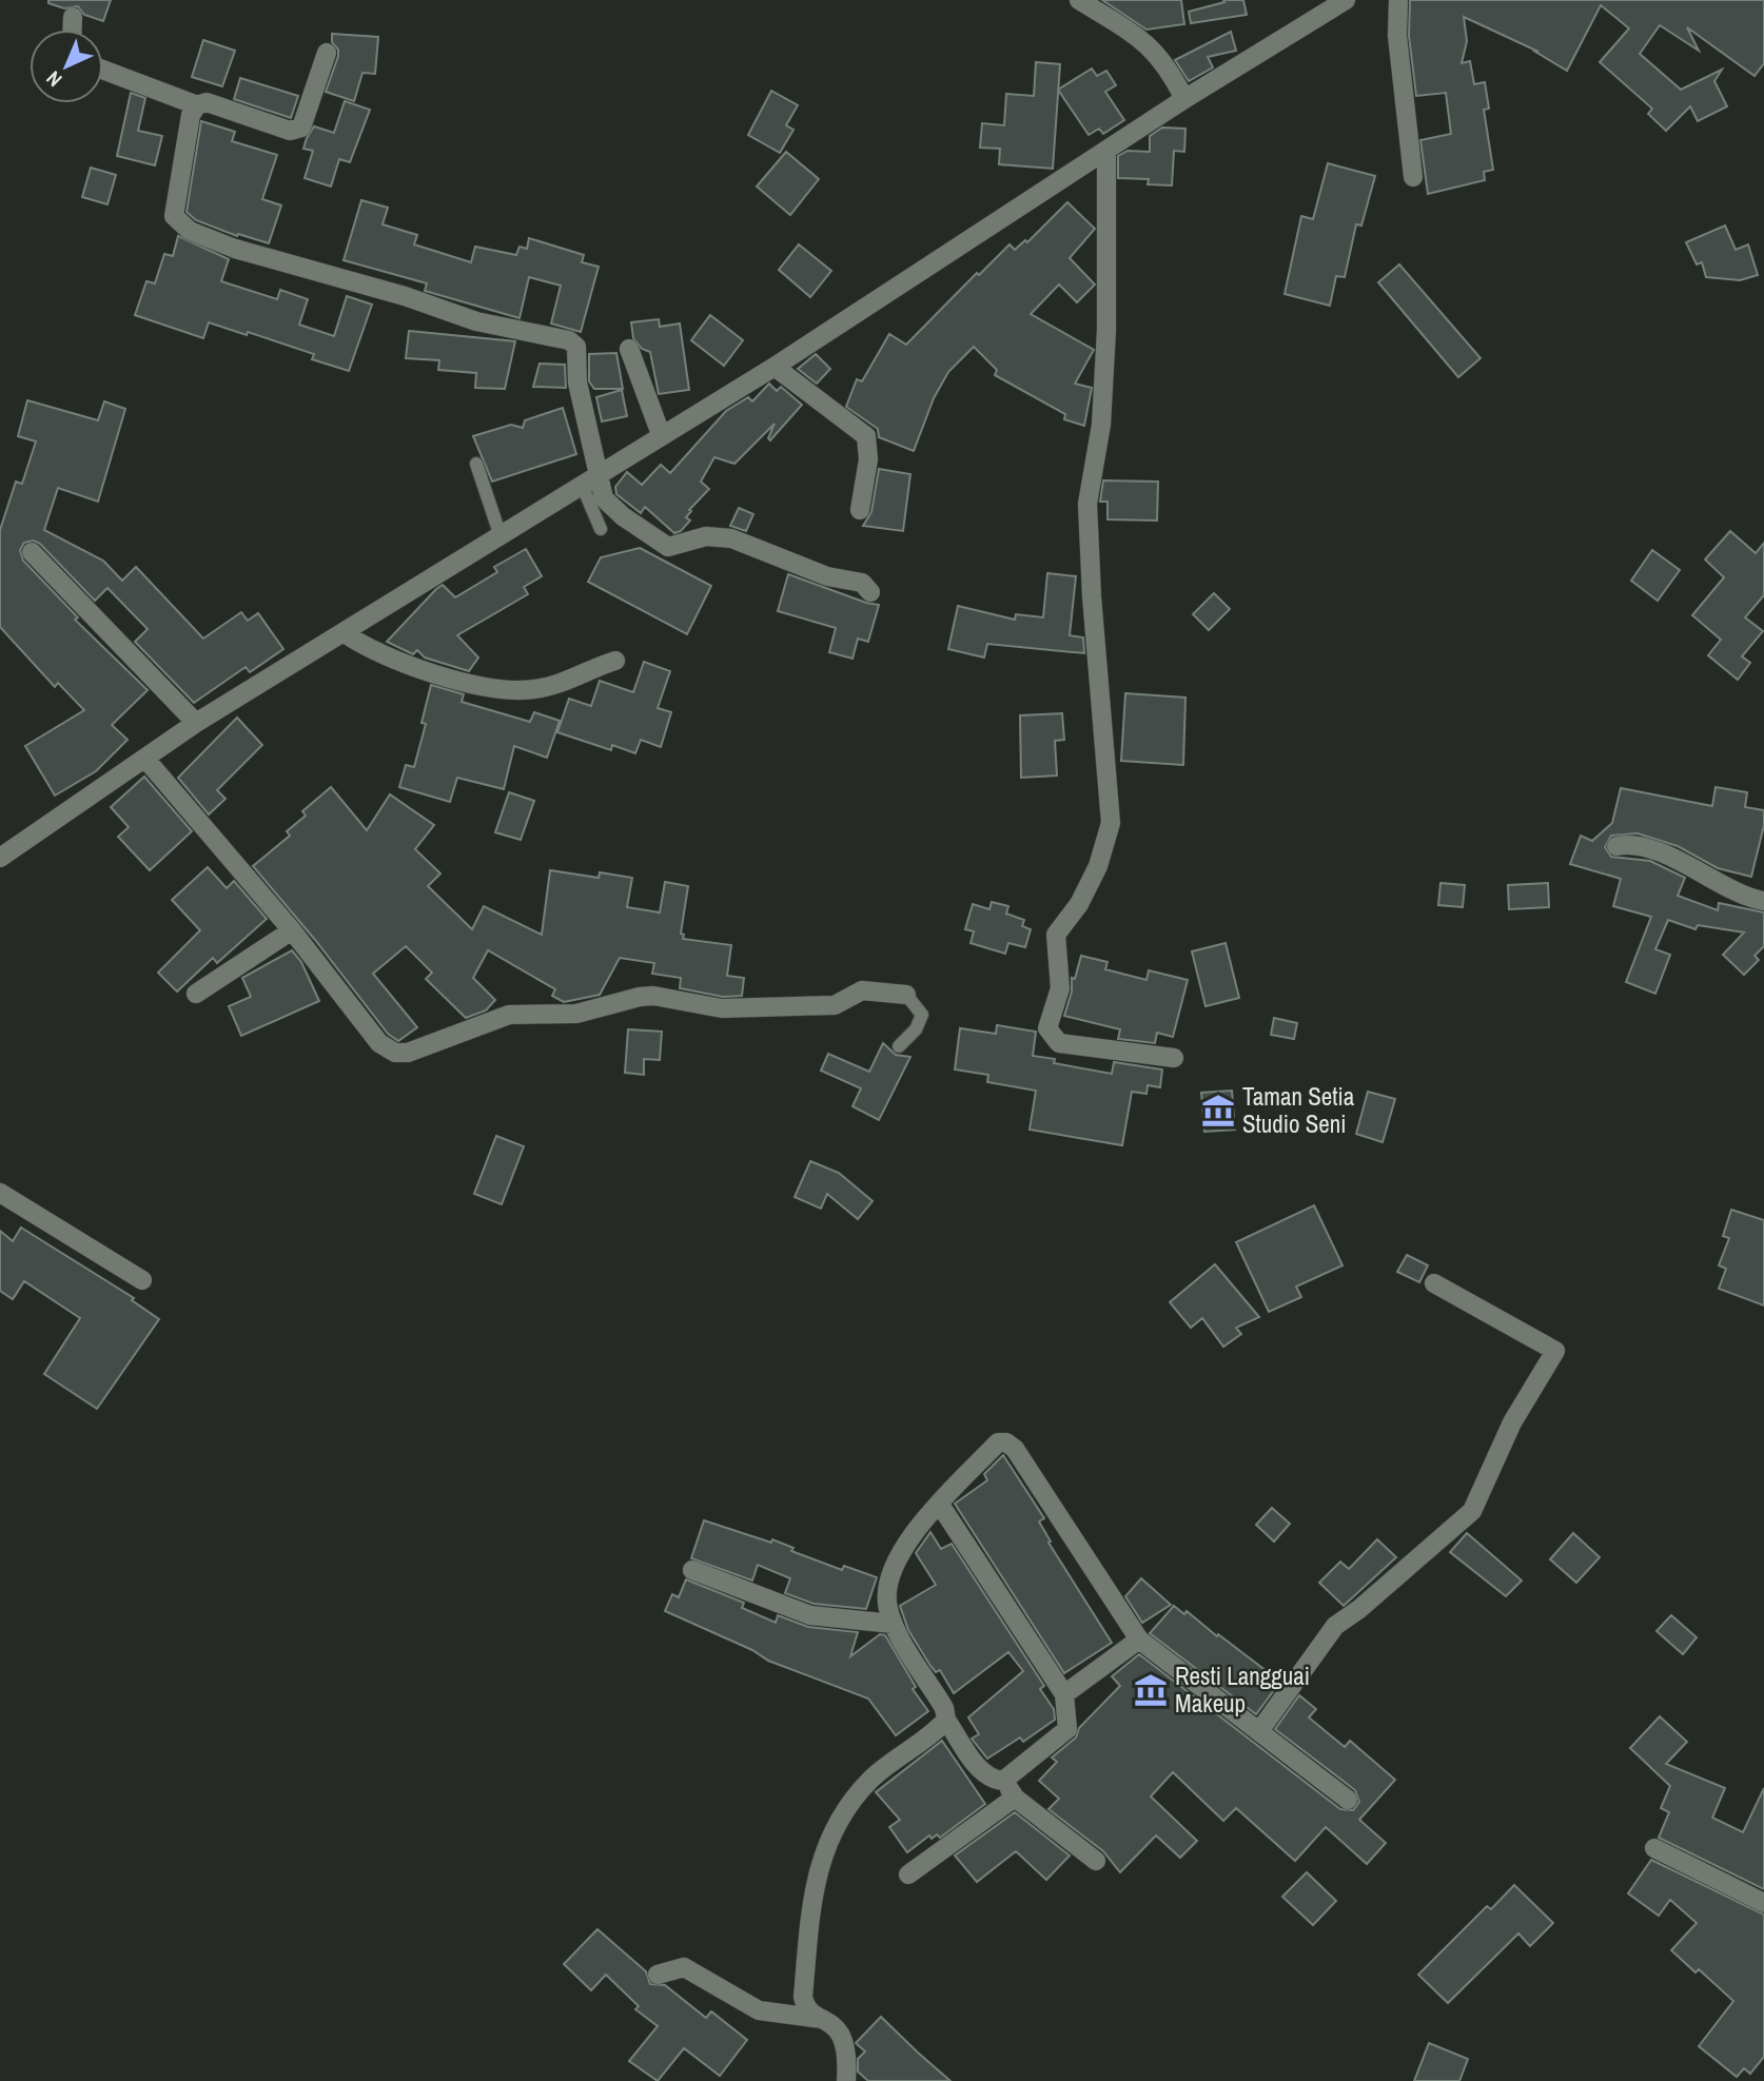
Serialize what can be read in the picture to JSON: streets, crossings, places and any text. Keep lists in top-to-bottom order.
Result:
{
  "places": {
    "museum": ["Taman Setia Studio Seni", "Resti Langguai Makeup"]
  },
  "north": "bottom left"
}
